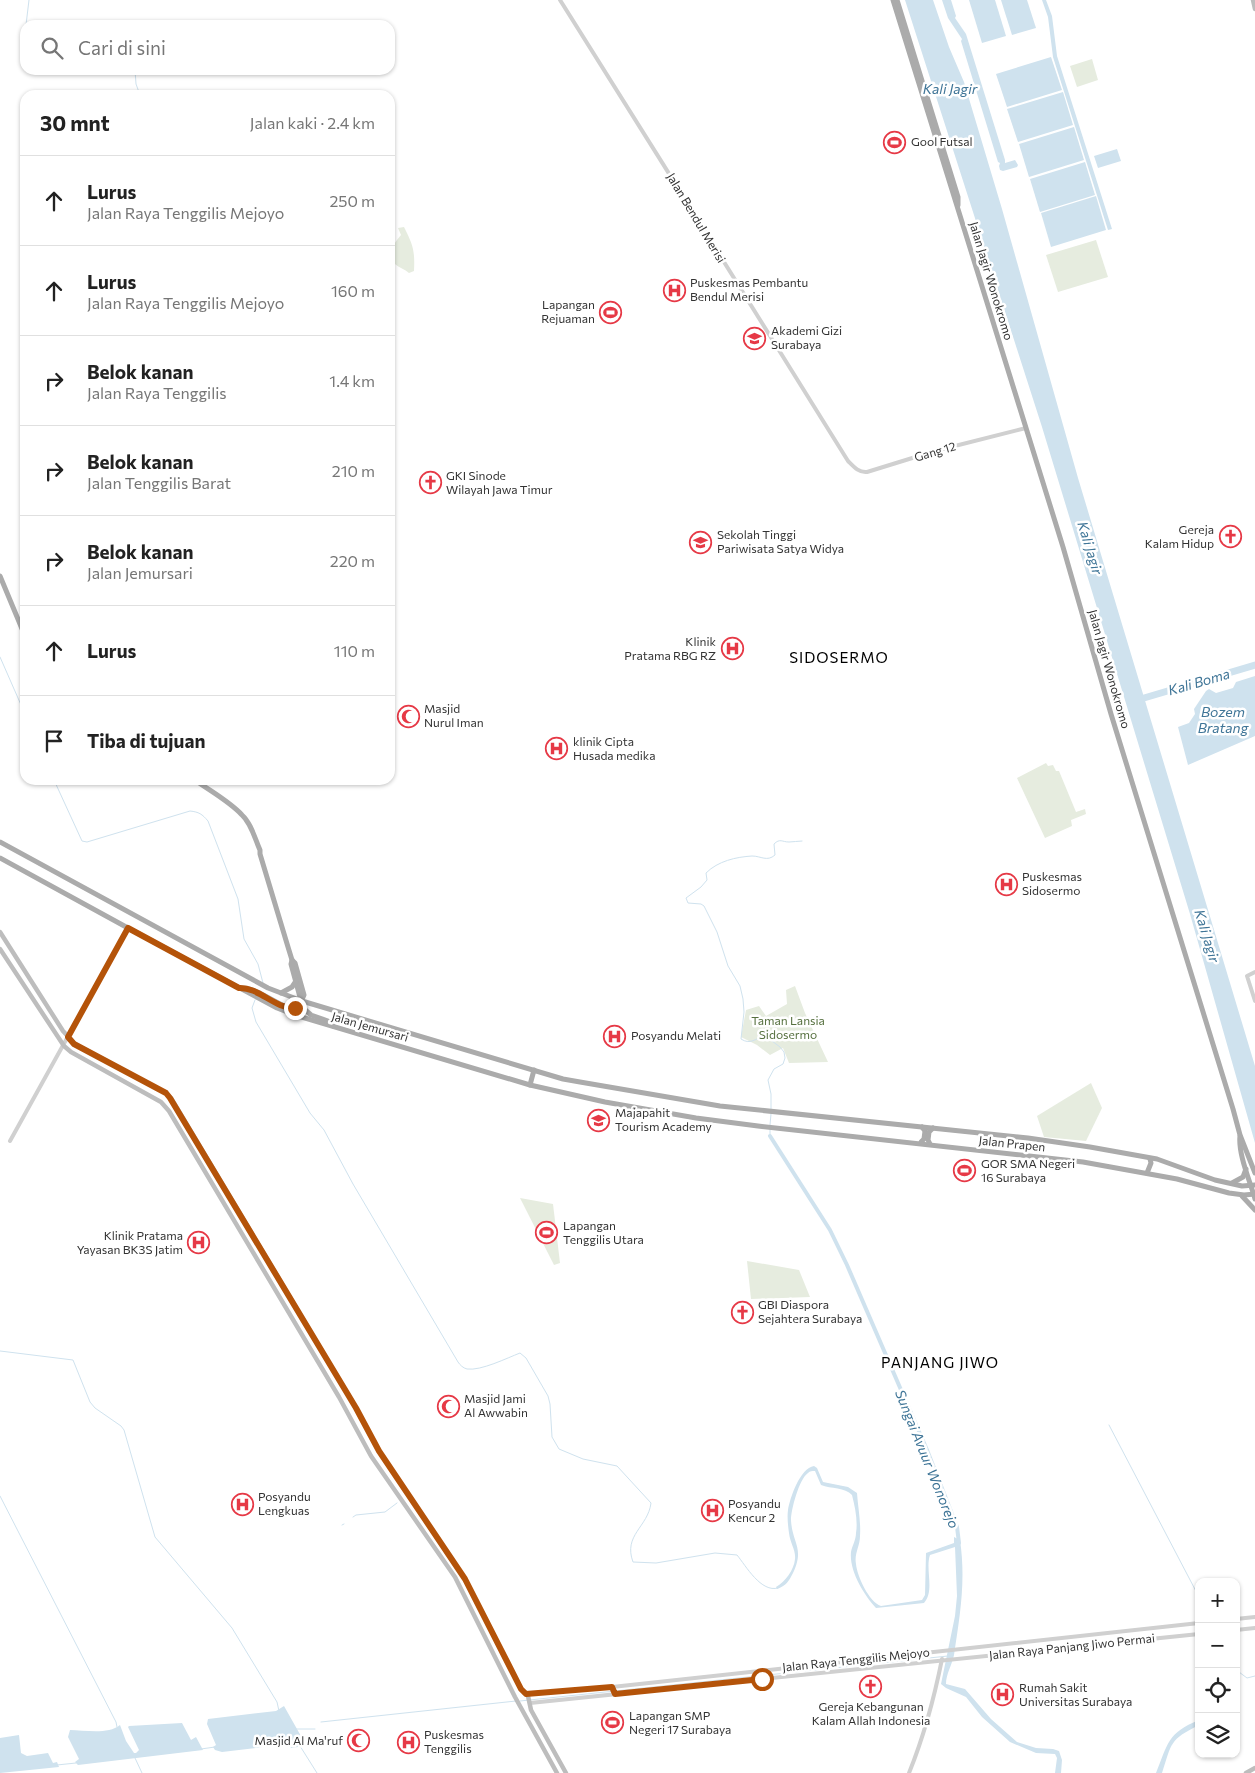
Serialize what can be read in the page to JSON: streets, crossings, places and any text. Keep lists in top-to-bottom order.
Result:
{
  "streets": {
    "main road": ["Jalan Jagir Wonokromo", "Jalan Jemursari", "Jalan Prapen"],
    "street": [
      "Jalan Bendul Merisi",
      "Gang 12",
      "Jalan Raya Panjang Jiwo Permai",
      "Jalan Raya Tenggilis Mejoyo"
    ]
  },
  "crossings": [
    ["Jalan Bendul Merisi", "Gang 12"],
    ["Jalan Jagir Wonokromo", "Gang 12"],
    ["Jalan Jagir Wonokromo", "Jalan Prapen"],
    ["Jalan Jemursari", "Jalan Prapen"],
    ["Jalan Raya Panjang Jiwo Permai", "Jalan Raya Tenggilis Mejoyo"]
  ],
  "districts": ["SIDOSERMO", "PANJANG JIWO"],
  "water": [
    "Kali Jagir",
    "Kali Boma",
    "Bozem Bratang",
    "Sungai Avuur Wonorejo"
  ],
  "parks": ["Taman Lansia Sidosermo"],
  "places": {
    "sports": [
      "Gool Futsal",
      "Lapangan Rejuaman",
      "GOR SMA Negeri 16 Surabaya",
      "Lapangan Tenggilis Utara",
      "Lapangan SMP Negeri 17 Surabaya"
    ],
    "hospital": [
      "Puskesmas Pembantu Bendul Merisi",
      "Klinik Pratama RBG RZ",
      "klinik Cipta Husada medika",
      "Puskesmas Sidosermo",
      "Posyandu Melati",
      "Klinik Pratama Yayasan BK3S Jatim",
      "Posyandu Lengkuas",
      "Posyandu Kencur 2",
      "Rumah Sakit Universitas Surabaya",
      "Puskesmas Tenggilis"
    ],
    "school or university": ["Akademi Gizi Surabaya", "Sekolah Tinggi Pariwisata Satya Widya", "Majapahit Tourism Academy"],
    "church": [
      "GKI Sinode Wilayah Jawa Timur",
      "Gereja Kalam Hidup",
      "GBI Diaspora Sejahtera Surabaya",
      "Gereja Kebangunan Kalam Allah Indonesia"
    ],
    "mosque": ["Masjid Nurul Iman", "Masjid Jami Al Awwabin", "Masjid Al Ma'ruf"]
  },
  "page": {
    "search": "Cari di sini",
    "heading": ["30 mnt", "Jalan kaki · 2.4 km"],
    "list": [
      ["Lurus", "Jalan Raya Tenggilis Mejoyo", "250 m"],
      ["Lurus", "Jalan Raya Tenggilis Mejoyo", "160 m"],
      ["Belok kanan", "Jalan Raya Tenggilis", "1.4 km"],
      ["Belok kanan", "Jalan Tenggilis Barat", "210 m"],
      ["Belok kanan", "Jalan Jemursari", "220 m"],
      ["Lurus", "110 m"],
      "Tiba di tujuan"
    ],
    "map_buttons": ["+", "−"]
  }
}
